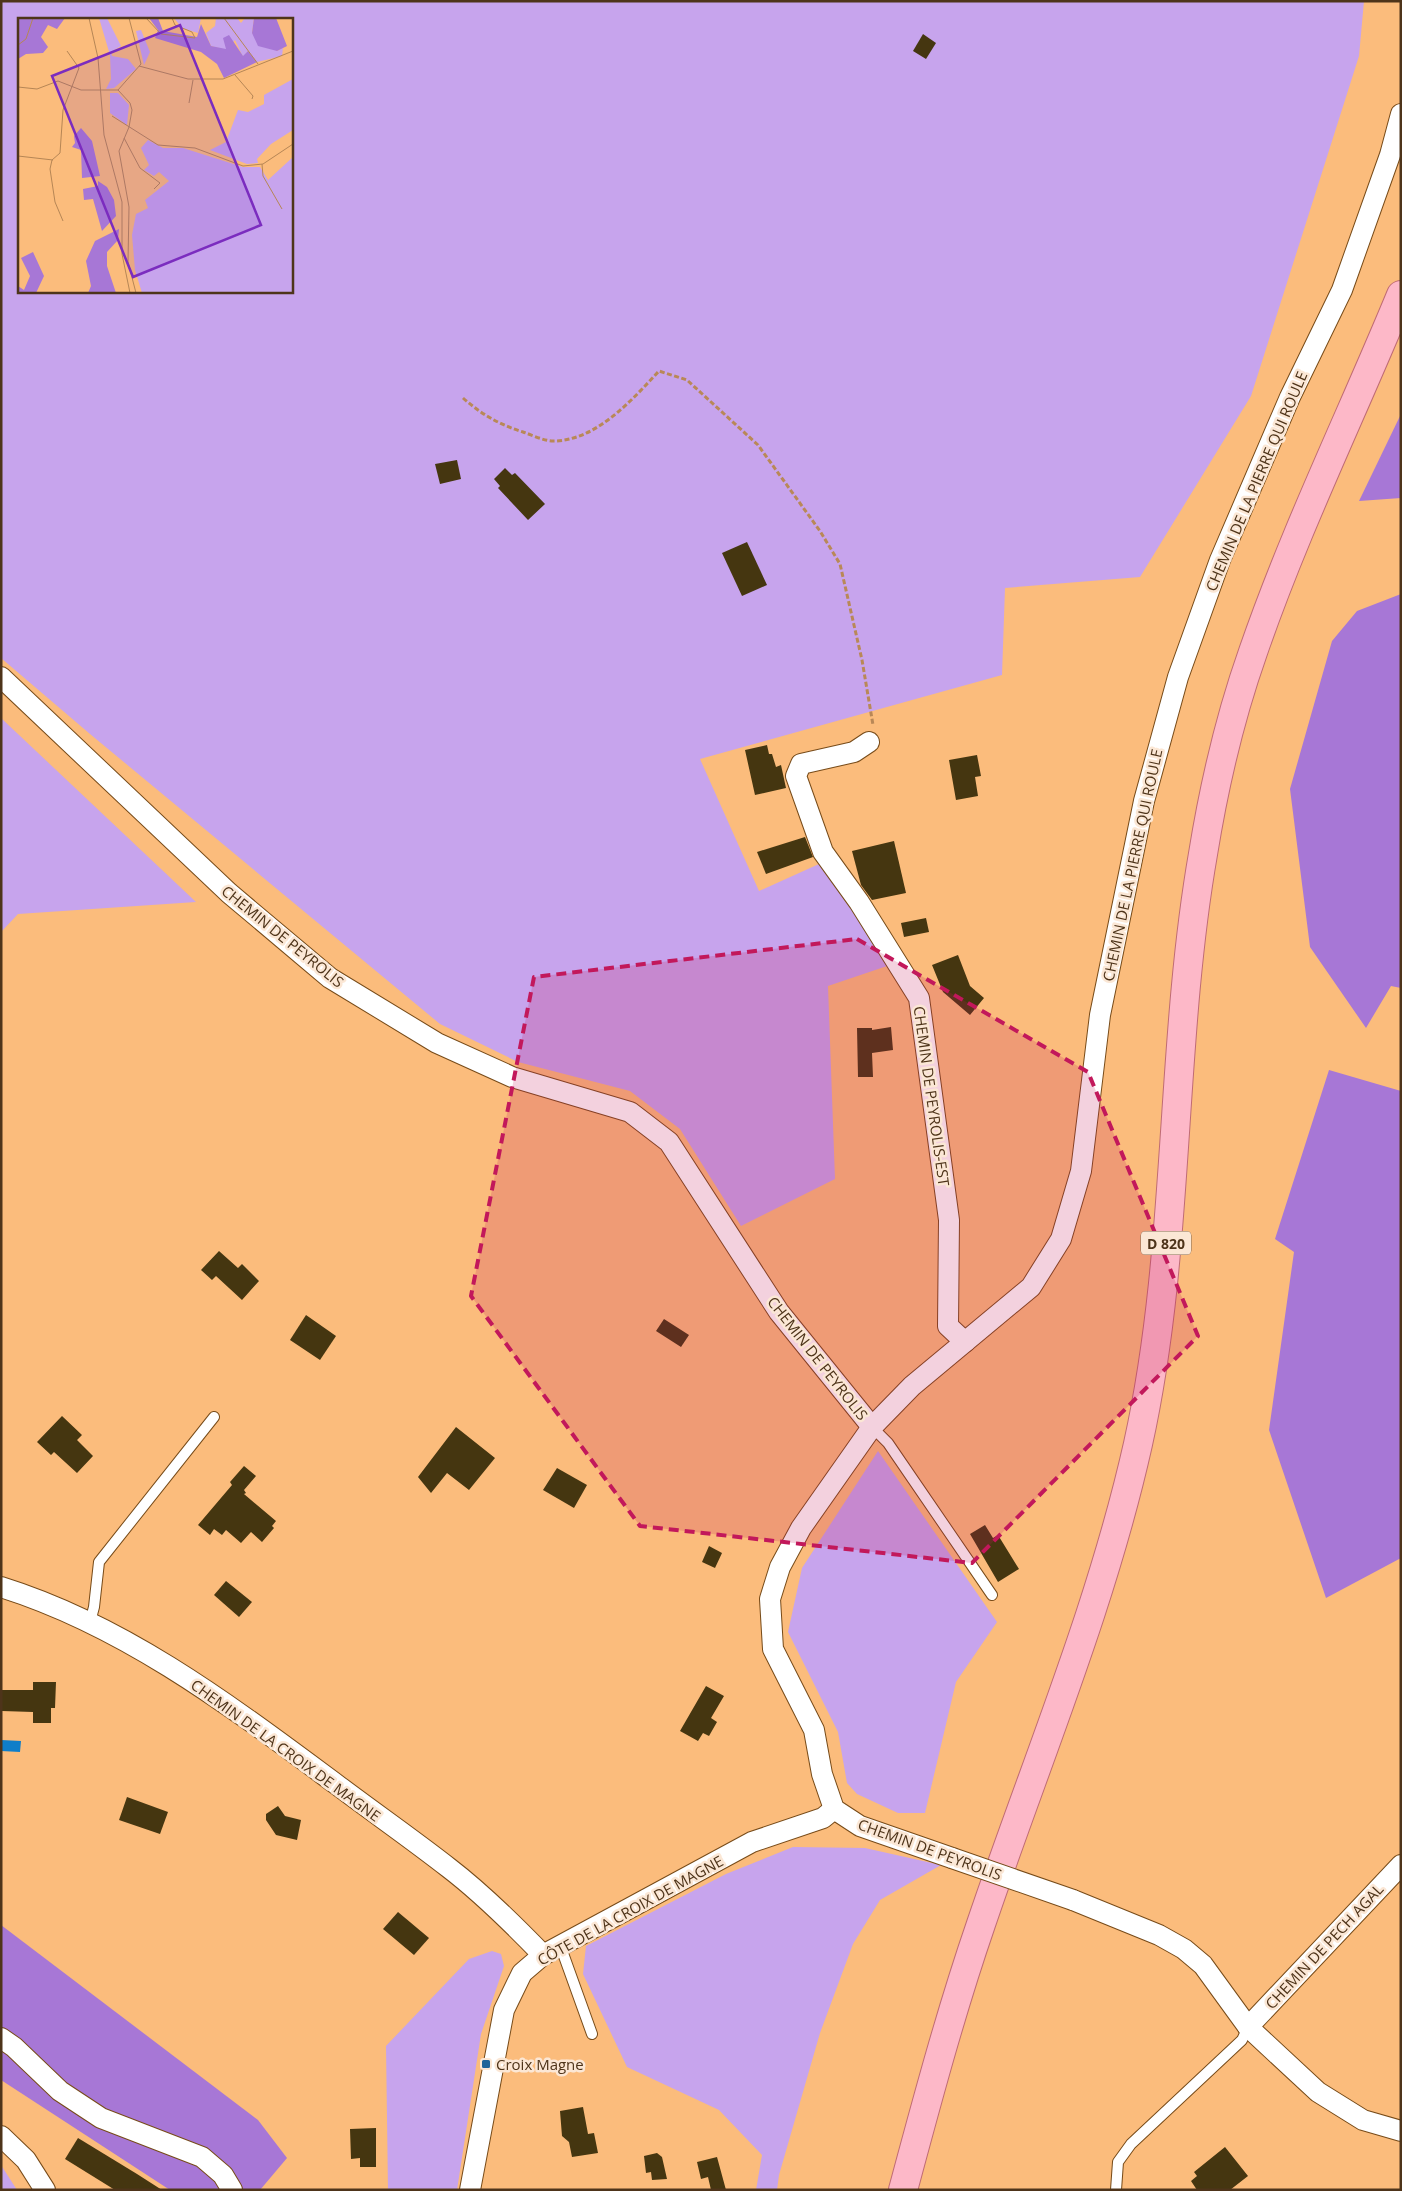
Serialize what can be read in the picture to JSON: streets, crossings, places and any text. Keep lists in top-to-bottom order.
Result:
{
  "streets": {
    "main road": ["D 820"],
    "street": [
      "CHEMIN DE LA PIERRE QUI ROULE",
      "CHEMIN DE PEYROLIS",
      "CHEMIN DE PEYROLIS-EST",
      "CHEMIN DE LA CROIX DE MAGNE",
      "CÔTE DE LA CROIX DE MAGNE",
      "CHEMIN DE PECH AGAL"
    ]
  },
  "crossings": [
    ["CHEMIN DE LA PIERRE QUI ROULE", "CHEMIN DE PEYROLIS"],
    ["CHEMIN DE LA PIERRE QUI ROULE", "CHEMIN DE PEYROLIS-EST"],
    ["CHEMIN DE PEYROLIS", "CÔTE DE LA CROIX DE MAGNE"],
    ["CHEMIN DE PEYROLIS", "CHEMIN DE PECH AGAL"],
    ["CHEMIN DE LA CROIX DE MAGNE", "CÔTE DE LA CROIX DE MAGNE"]
  ],
  "places": {
    "transit": ["Croix Magne"]
  }
}
